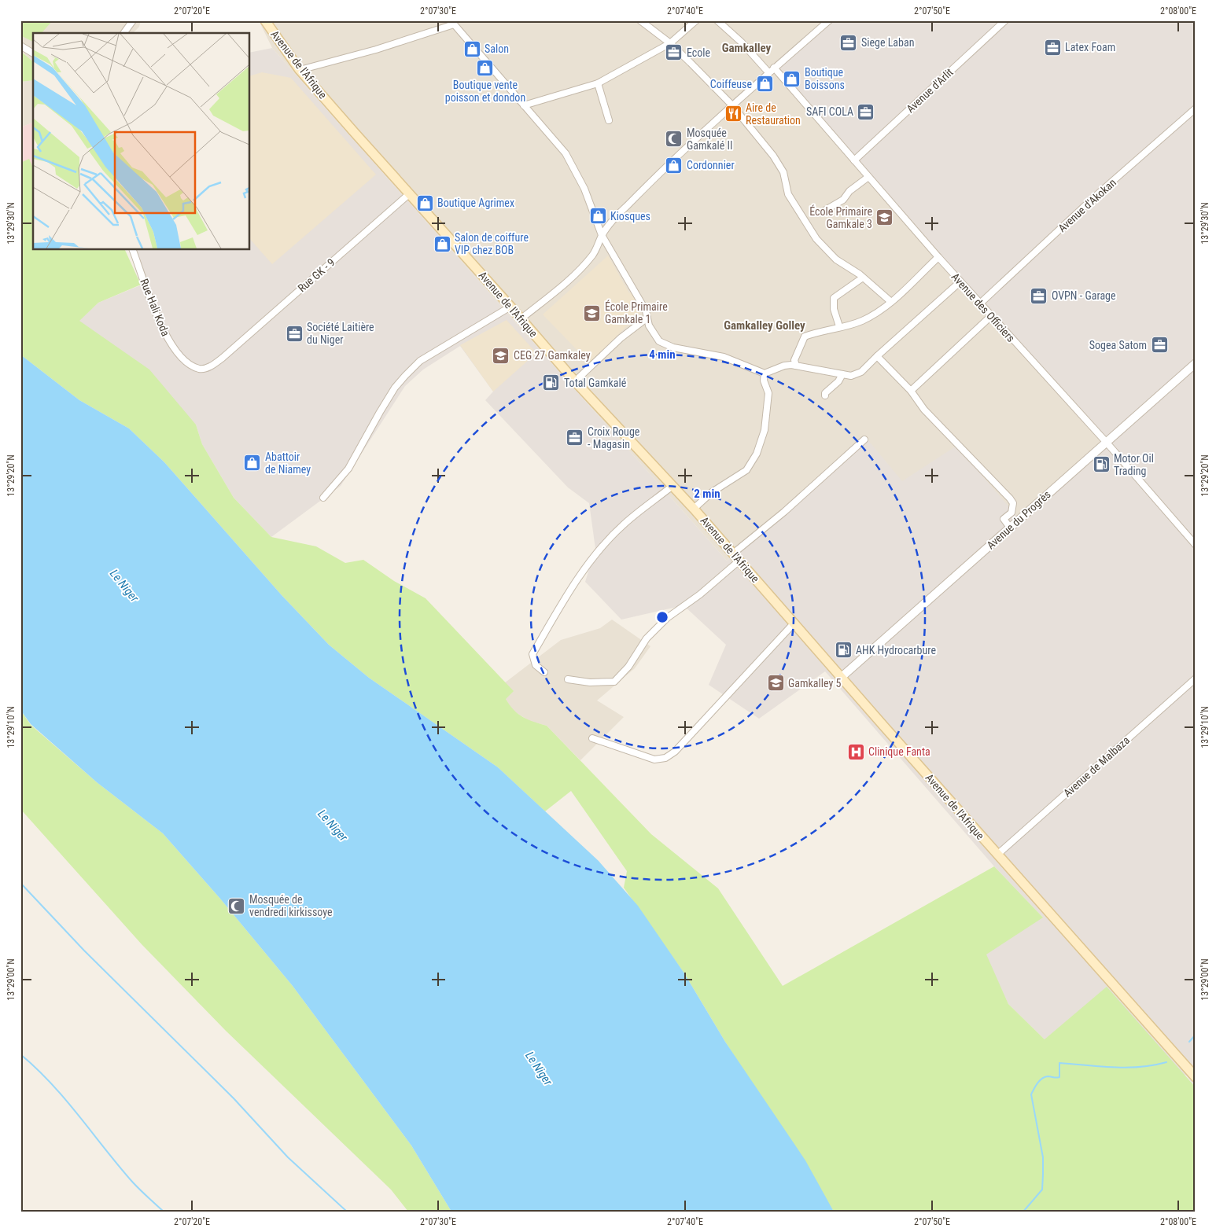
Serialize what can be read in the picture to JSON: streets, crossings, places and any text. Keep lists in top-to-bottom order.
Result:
{
  "streets": {
    "main road": ["Avenue de l'Afrique"],
    "street": [
      "Avenue d'Arlit",
      "Avenue d'Akokan",
      "Rue GK - 9",
      "Rue Hali Koda",
      "Avenue des Officiers",
      "Avenue du Progrès",
      "Avenue de Malbaza"
    ]
  },
  "crossings": [
    ["Avenue de l'Afrique", "Rue GK - 9"],
    ["Avenue de l'Afrique", "Avenue du Progrès"],
    ["Avenue de l'Afrique", "Avenue de Malbaza"],
    ["Avenue d'Arlit", "Avenue des Officiers"],
    ["Avenue d'Akokan", "Avenue des Officiers"],
    ["Rue GK - 9", "Rue Hali Koda"],
    ["Avenue des Officiers", "Avenue du Progrès"]
  ],
  "districts": ["Gamkalley", "Gamkalley Golley"],
  "water": ["Le Niger"],
  "places": {
    "office": [
      "Siege Laban",
      "Latex Foam",
      "Ecole",
      "SAFI COLA",
      "OVPN - Garage",
      "Société Laitière du Niger",
      "Sogea Satom",
      "Croix Rouge - Magasin"
    ],
    "shop": [
      "Salon",
      "Boutique vente poisson et dondon",
      "Boutique Boissons",
      "Coiffeuse",
      "Cordonnier",
      "Boutique Agrimex",
      "Kiosques",
      "Salon de coiffure VIP chez BOB",
      "Abattoir de Niamey"
    ],
    "restaurant": ["Aire de Restauration"],
    "mosque": ["Mosquée Gamkalé II", "Mosquée de vendredi kirkissoye"],
    "school or university": [
      "École Primaire Gamkale 3",
      "École Primaire Gamkale 1",
      "CEG 27 Gamkaley",
      "Gamkalley 5"
    ],
    "fuel station": ["Total Gamkalé", "Motor Oil Trading", "AHK Hydrocarbure"],
    "hospital": ["Clinique Fanta"]
  },
  "coordinates": [
    "2°07'20\"E",
    "2°07'30\"E",
    "2°07'40\"E",
    "2°07'50\"E",
    "2°08'00\"E",
    "13°29'30\"N",
    "13°29'20\"N",
    "13°29'10\"N",
    "13°29'00\"N"
  ],
  "rings": ["4 min", "2 min"]
}
